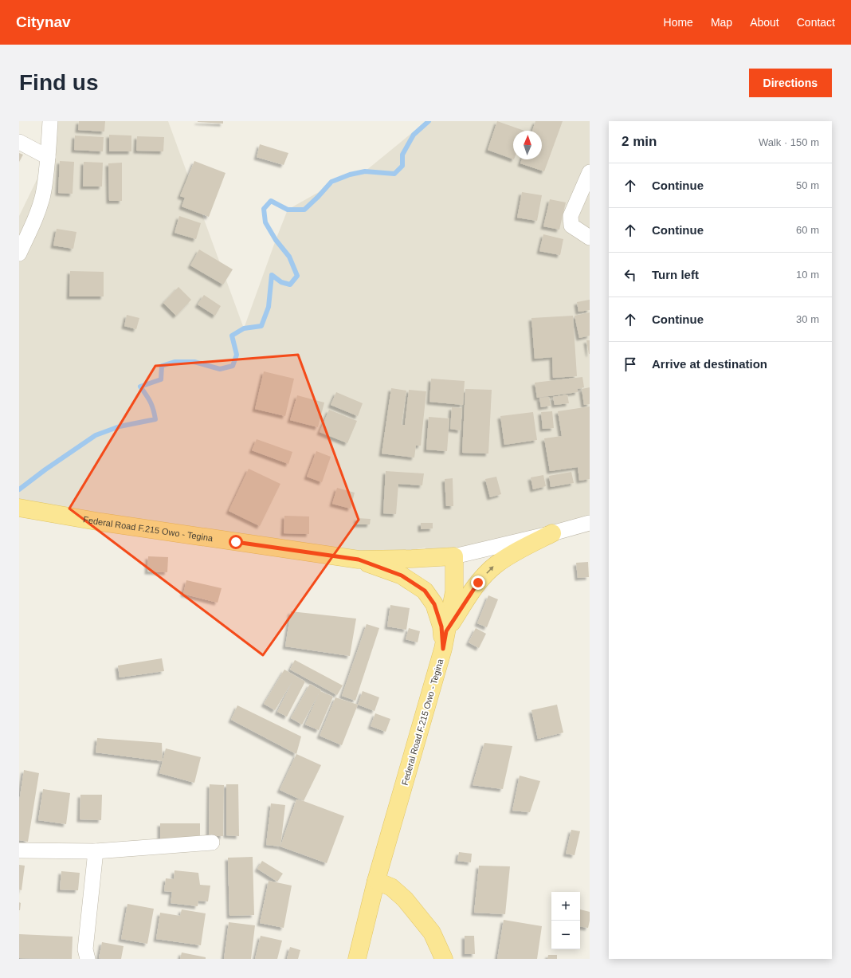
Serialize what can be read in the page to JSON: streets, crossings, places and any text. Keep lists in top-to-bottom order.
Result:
{
  "streets": {
    "main road": ["Federal Road F.215 Owo - Tegina"]
  },
  "north": "top",
  "page": {
    "header": "Citynav",
    "nav": [
      "Home",
      "Map",
      "About",
      "Contact"
    ],
    "buttons": "Directions",
    "title": "Find us",
    "heading": ["2 min", "Walk · 150 m"],
    "list": [
      ["Continue", "50 m"],
      ["Continue", "60 m"],
      ["Turn left", "10 m"],
      ["Continue", "30 m"],
      "Arrive at destination"
    ],
    "map_buttons": ["+", "−"]
  }
}
